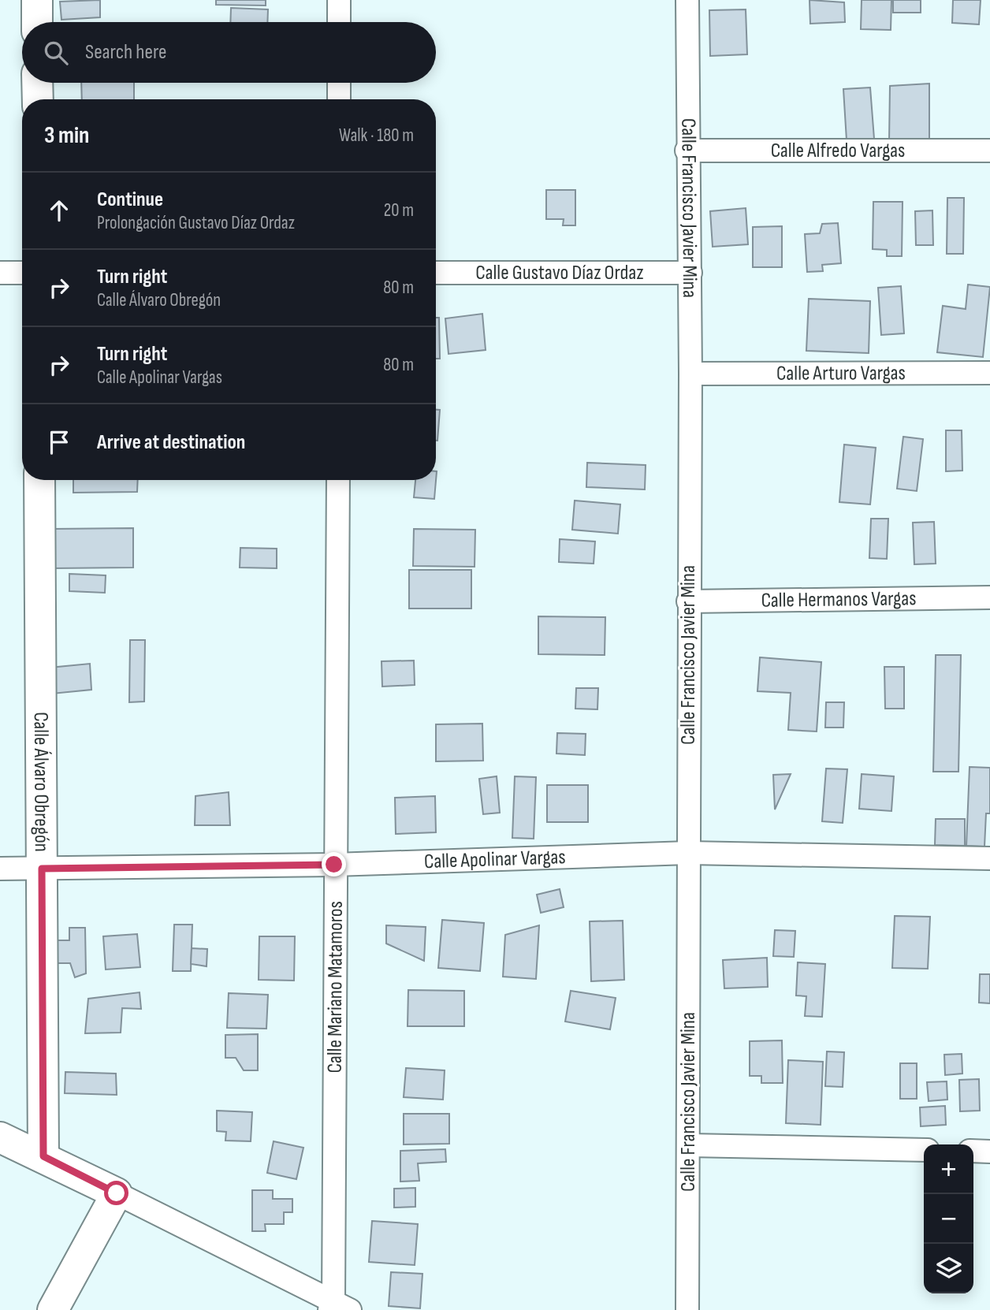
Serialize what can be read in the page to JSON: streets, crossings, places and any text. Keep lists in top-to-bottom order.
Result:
{
  "streets": {
    "street": [
      "Calle Alfredo Vargas",
      "Calle Francisco Javier Mina",
      "Calle Gustavo Díaz Ordaz",
      "Calle Arturo Vargas",
      "Calle Hermanos Vargas",
      "Calle Álvaro Obregón",
      "Calle Apolinar Vargas",
      "Calle Mariano Matamoros"
    ]
  },
  "crossings": [
    ["Calle Alfredo Vargas", "Calle Francisco Javier Mina"],
    ["Calle Francisco Javier Mina", "Calle Gustavo Díaz Ordaz"],
    ["Calle Francisco Javier Mina", "Calle Arturo Vargas"],
    ["Calle Francisco Javier Mina", "Calle Hermanos Vargas"],
    ["Calle Francisco Javier Mina", "Calle Apolinar Vargas"],
    ["Calle Álvaro Obregón", "Calle Apolinar Vargas"],
    ["Calle Apolinar Vargas", "Calle Mariano Matamoros"]
  ],
  "page": {
    "search": "Search here",
    "heading": ["3 min", "Walk · 180 m"],
    "list": [
      ["Continue", "Prolongación Gustavo Díaz Ordaz", "20 m"],
      ["Turn right", "Calle Álvaro Obregón", "80 m"],
      ["Turn right", "Calle Apolinar Vargas", "80 m"],
      "Arrive at destination"
    ],
    "map_buttons": ["+", "−"]
  }
}
